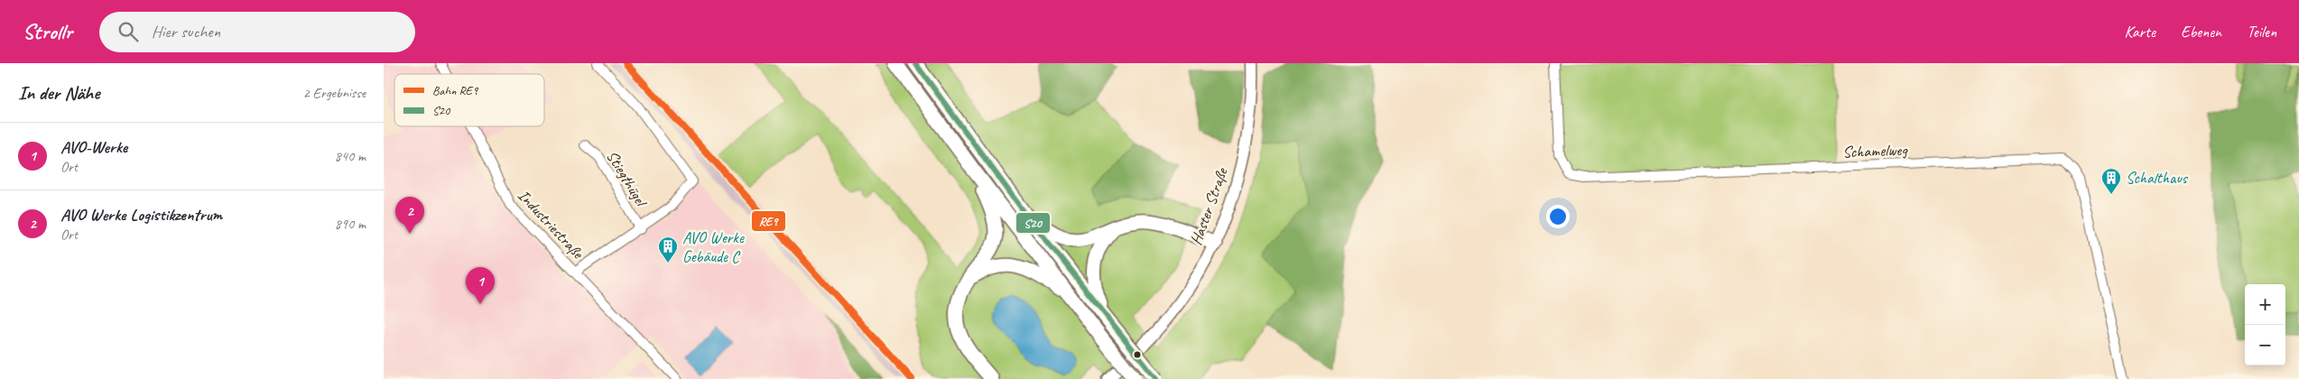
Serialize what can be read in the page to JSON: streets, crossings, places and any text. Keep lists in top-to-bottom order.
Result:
{
  "streets": {
    "main road": ["Haster Straße"],
    "street": ["Schamelweg", "Stiegthügel", "Industriestraße"]
  },
  "crossings": [
    ["Stiegthügel", "Industriestraße"]
  ],
  "places": {
    "building": ["Schalthaus", "AVO Werke Gebäude C"]
  },
  "lines": ["rail line RE9", "transit line S20"],
  "legend": ["Bahn RE9", "S20"],
  "page": {
    "header": "Strollr",
    "search": "Hier suchen",
    "nav": ["Karte", "Ebenen", "Teilen"],
    "heading": ["In der Nähe", "2 Ergebnisse"],
    "list": [
      {
        "mark": "1",
        "name": "AVO-Werke",
        "note": "Ort",
        "value": "840 m"
      },
      {
        "mark": "2",
        "name": "AVO Werke Logistikzentrum",
        "note": "Ort",
        "value": "890 m"
      }
    ],
    "pins": ["2", "1"],
    "map_buttons": ["+", "−"]
  }
}
